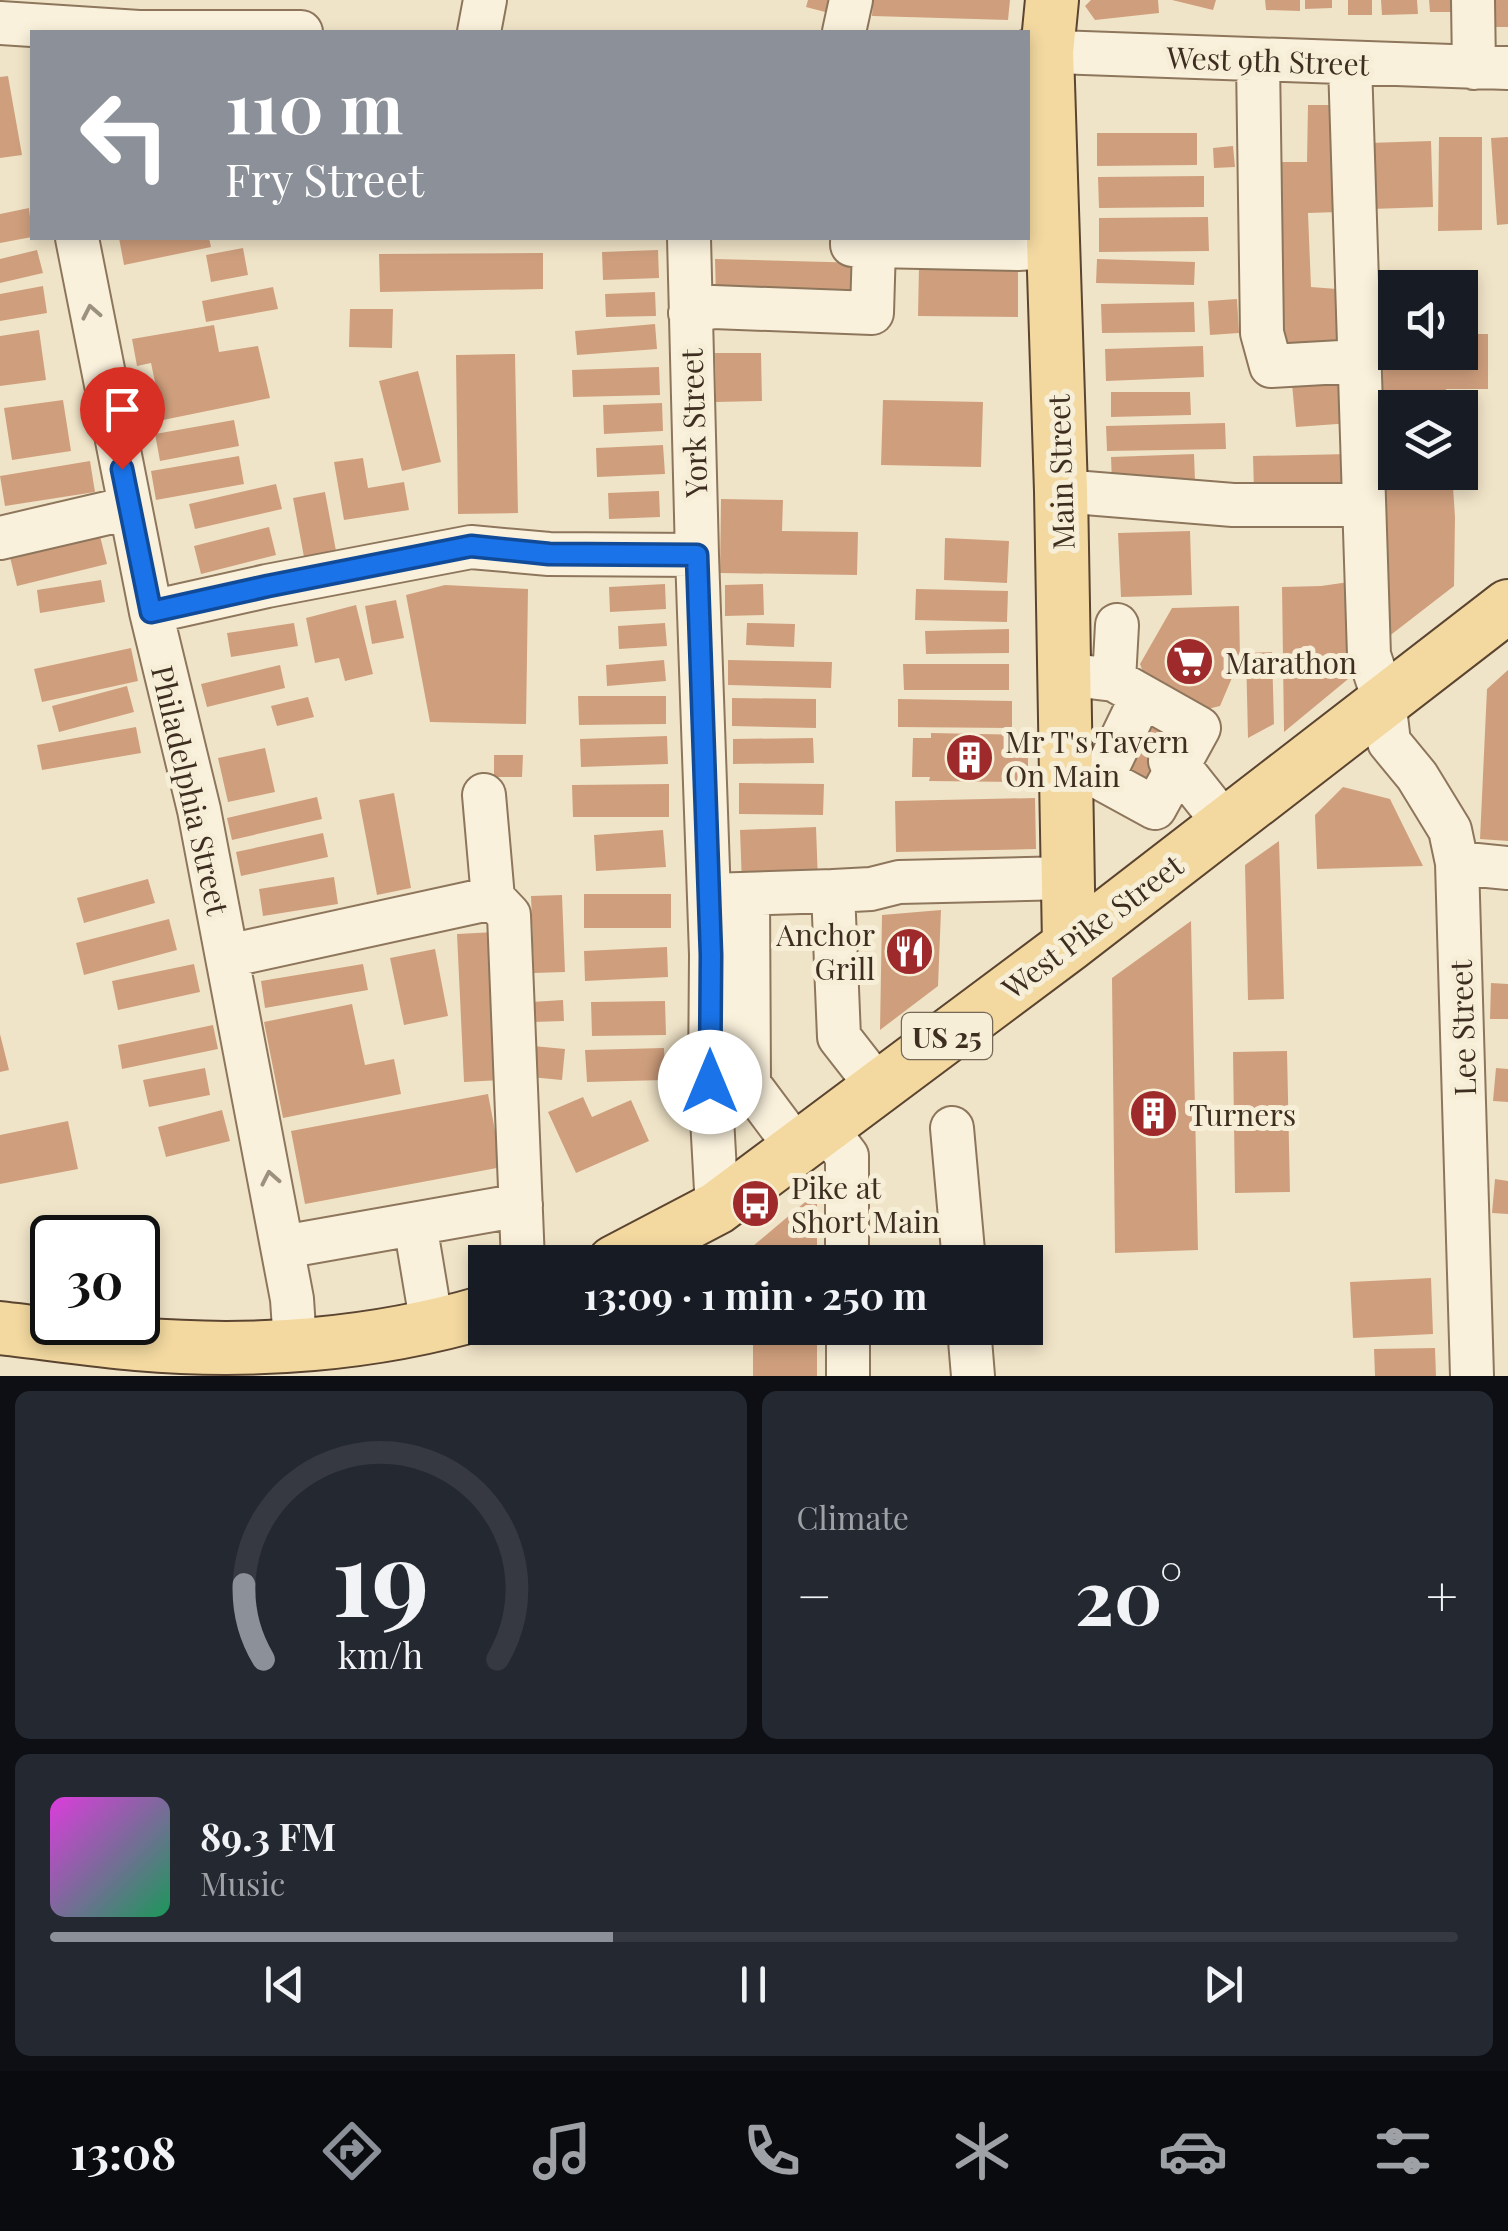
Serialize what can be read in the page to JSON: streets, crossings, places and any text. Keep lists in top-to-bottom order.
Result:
{
  "streets": {
    "main road": ["Main Street", "West Pike Street", "US 25"],
    "street": [
      "West 9th Street",
      "York Street",
      "Philadelphia Street",
      "Lee Street"
    ]
  },
  "crossings": [
    ["West 9th Street", "Main Street"],
    ["West 9th Street", "Lee Street"],
    ["York Street", "West Pike Street"],
    ["Main Street", "West Pike Street"],
    ["West Pike Street", "Lee Street"]
  ],
  "places": {
    "supermarket": ["Marathon"],
    "building": ["Mr T's Tavern On Main", "Turners"],
    "restaurant": ["Anchor Grill"],
    "bus stop": ["Pike at Short Main"]
  },
  "page": {
    "turn": ["110 m", "Fry Street"],
    "limit": "30",
    "trip": "13:09 · 1 min · 250 m",
    "tile": "Climate",
    "heat": ["−", "20°", "+"],
    "song": ["89.3 FM", "Music"],
    "tabs": "13:08",
    "gauge": ["19", "km/h"]
  }
}
